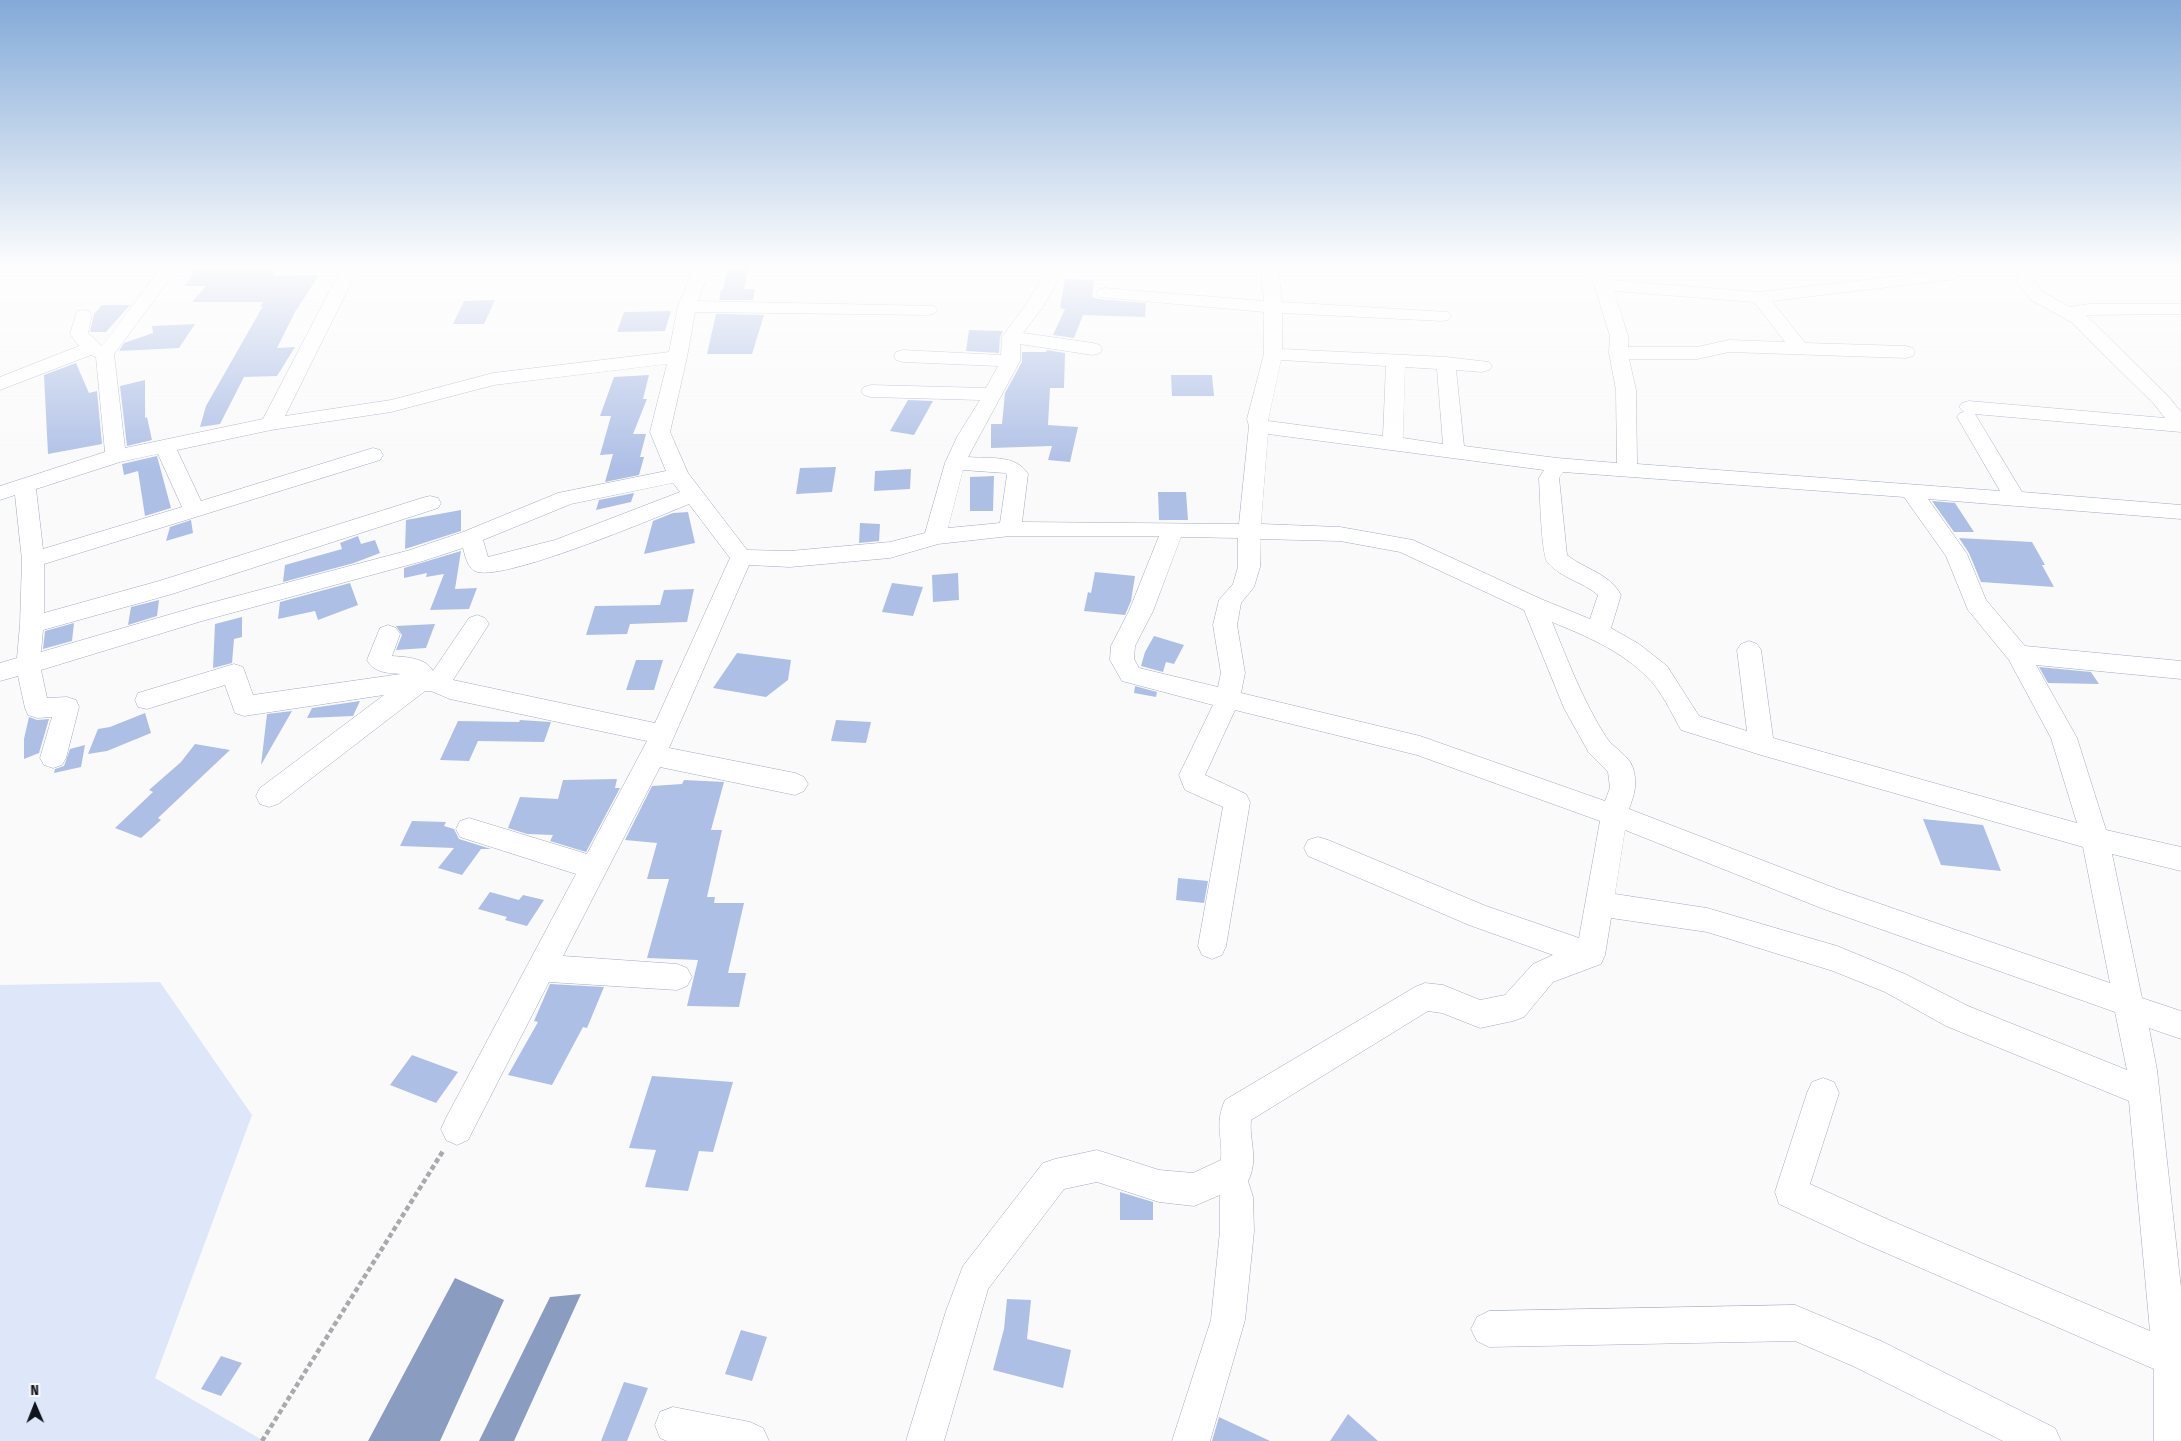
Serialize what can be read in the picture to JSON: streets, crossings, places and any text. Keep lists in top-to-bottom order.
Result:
{
  "north": "top"
}
